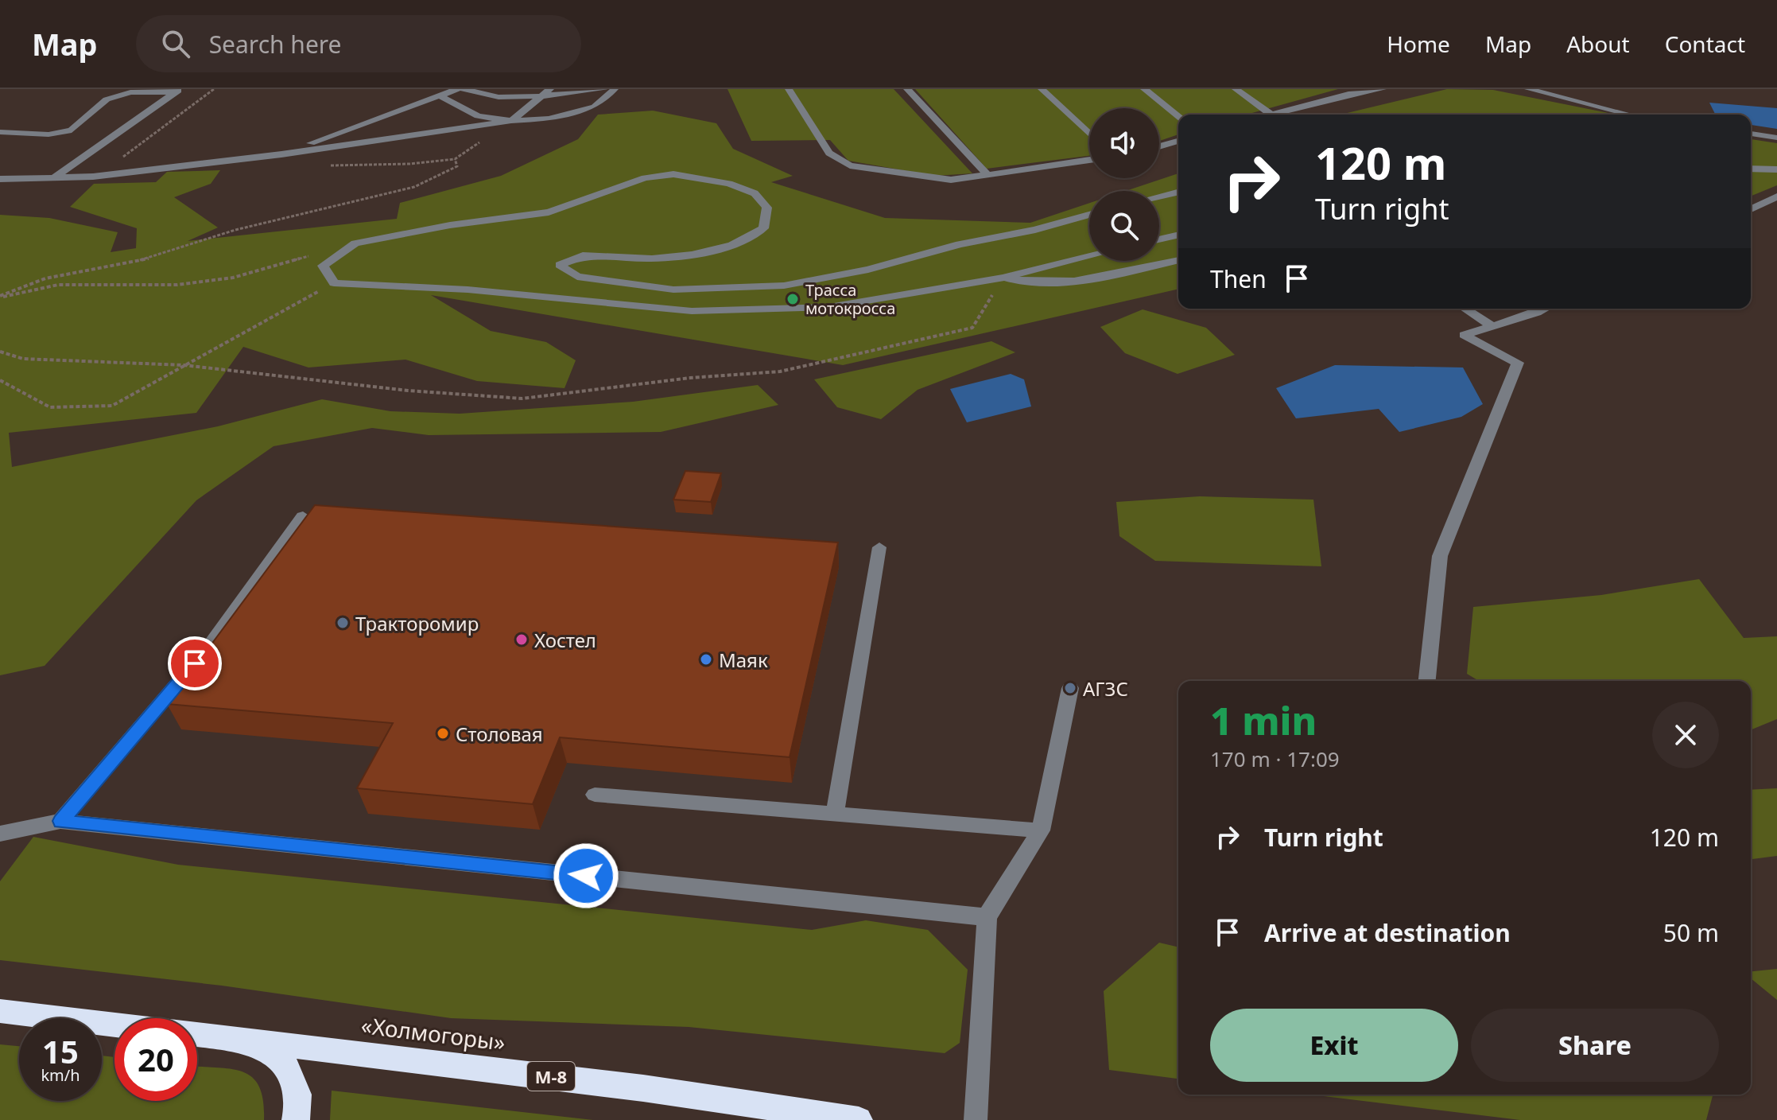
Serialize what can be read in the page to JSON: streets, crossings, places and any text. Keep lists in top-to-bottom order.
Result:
{
  "streets": {
    "highway": ["«Холмогоры»", "М-8"]
  },
  "places": [
    "Трасса мотокросса",
    "Тракторомир",
    "Хостел",
    "Маяк",
    "АГЗС",
    "Столовая"
  ],
  "page": {
    "header": "Map",
    "search": "Search here",
    "nav": [
      "Home",
      "Map",
      "About",
      "Contact"
    ],
    "turn": ["120 m", "Turn right"],
    "then": "Then",
    "heading": ["1 min", "170 m · 17:09"],
    "list": [
      {
        "name": "Turn right",
        "value": "120 m"
      },
      {
        "name": "Arrive at destination",
        "value": "50 m"
      }
    ],
    "buttons": ["Exit", "Share"],
    "speed": "15 km/h",
    "limit": "20"
  }
}
